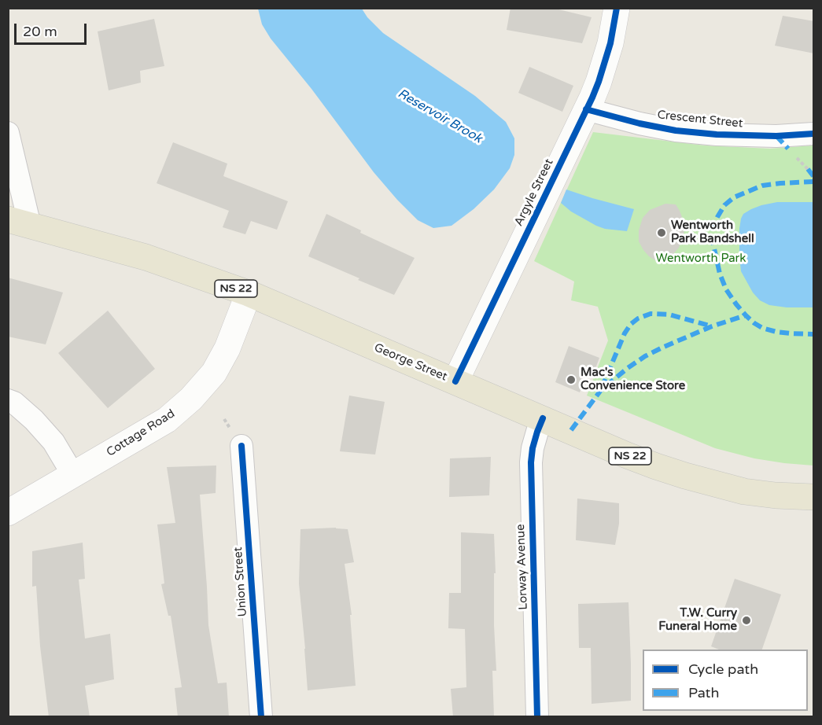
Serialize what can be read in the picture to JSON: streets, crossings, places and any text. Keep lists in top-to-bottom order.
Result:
{
  "streets": {
    "main road": ["NS 22", "George Street"],
    "street": [
      "Crescent Street",
      "Argyle Street",
      "Cottage Road",
      "Lorway Avenue",
      "Union Street"
    ]
  },
  "crossings": [
    ["Crescent Street", "Argyle Street"],
    ["Argyle Street", "George Street"],
    ["George Street", "Cottage Road"],
    ["George Street", "Lorway Avenue"]
  ],
  "water": ["Reservoir Brook"],
  "parks": ["Wentworth Park"],
  "places": ["Wentworth Park Bandshell", "Mac's Convenience Store", "T.W. Curry Funeral Home"],
  "legend": ["Cycle path", "Path"],
  "scale_bar": "20 m"
}
